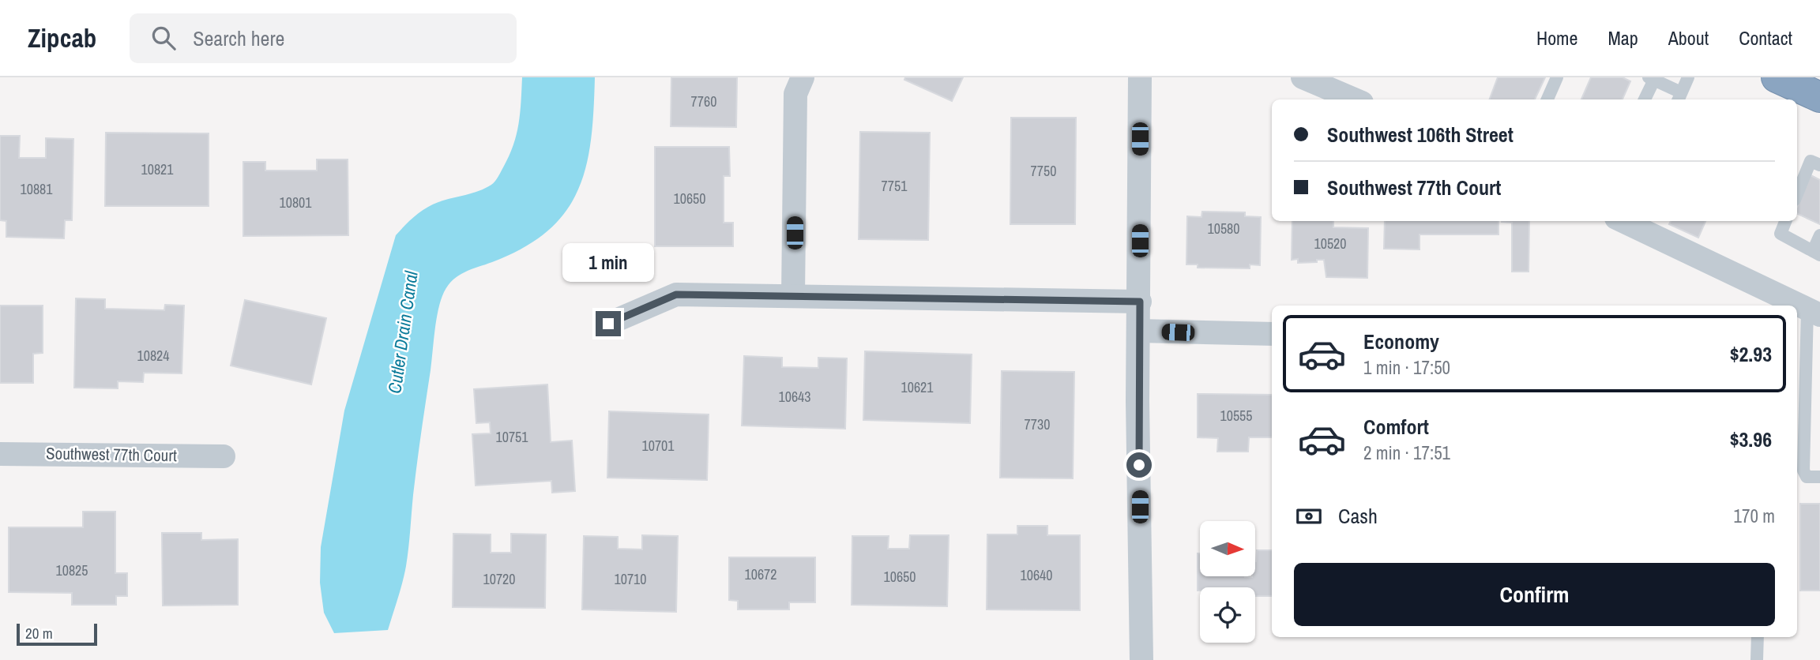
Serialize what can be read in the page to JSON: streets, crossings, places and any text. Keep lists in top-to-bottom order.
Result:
{
  "streets": {
    "street": ["Southwest 77th Court"]
  },
  "water": ["Cutler Drain Canal"],
  "house_numbers": [
    "7760",
    "10821",
    "7750",
    "7751",
    "10881",
    "10650",
    "10801",
    "10580",
    "10520",
    "10824",
    "10621",
    "10643",
    "10555",
    "7730",
    "10751",
    "10701",
    "10825",
    "10672",
    "10640",
    "10650",
    "10720",
    "10710"
  ],
  "scale_bar": "20 m",
  "north": "right",
  "page": {
    "header": "Zipcab",
    "search": "Search here",
    "nav": [
      "Home",
      "Map",
      "About",
      "Contact"
    ],
    "banner": ["Southwest 106th Street", "Southwest 77th Court"],
    "bubble": "1 min",
    "list": [
      {
        "name": "Economy",
        "note": "1 min · 17:50",
        "value": "$2.93"
      },
      {
        "name": "Comfort",
        "note": "2 min · 17:51",
        "value": "$3.96"
      }
    ],
    "pay": ["Cash", "170 m"],
    "buttons": "Confirm",
    "scale": "20 m"
  }
}
